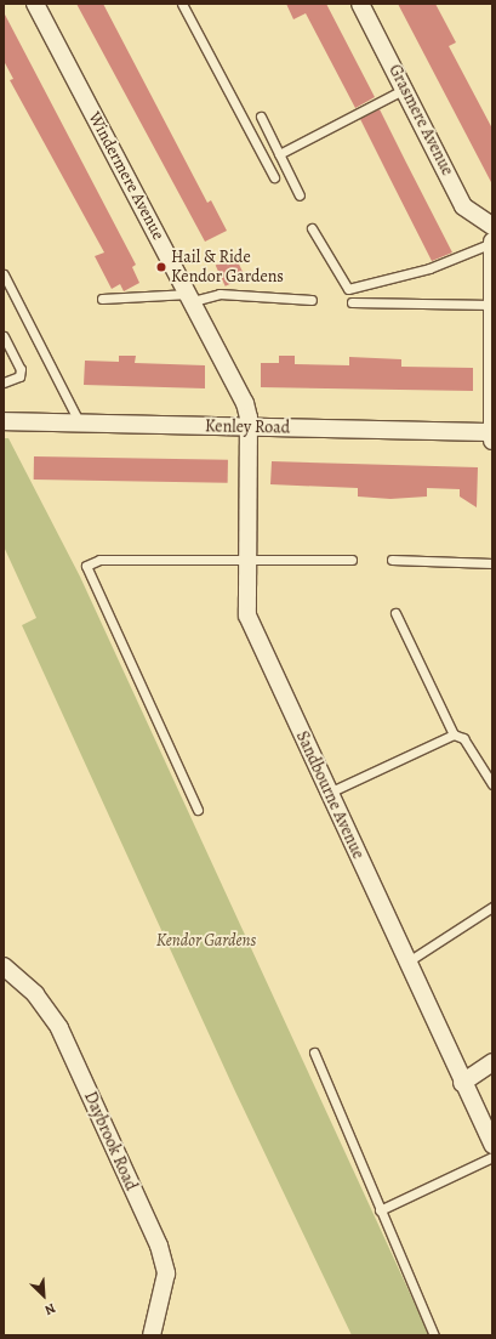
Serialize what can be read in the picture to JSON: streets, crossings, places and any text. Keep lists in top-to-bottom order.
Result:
{
  "streets": {
    "street": [
      "Grasmere Avenue",
      "Windermere Avenue",
      "Kenley Road",
      "Sandbourne Avenue",
      "Daybrook Road"
    ]
  },
  "crossings": [
    ["Windermere Avenue", "Kenley Road"],
    ["Windermere Avenue", "Sandbourne Avenue"],
    ["Kenley Road", "Sandbourne Avenue"]
  ],
  "parks": ["Kendor Gardens"],
  "places": ["Hail & Ride Kendor Gardens"],
  "north": "bottom right"
}
